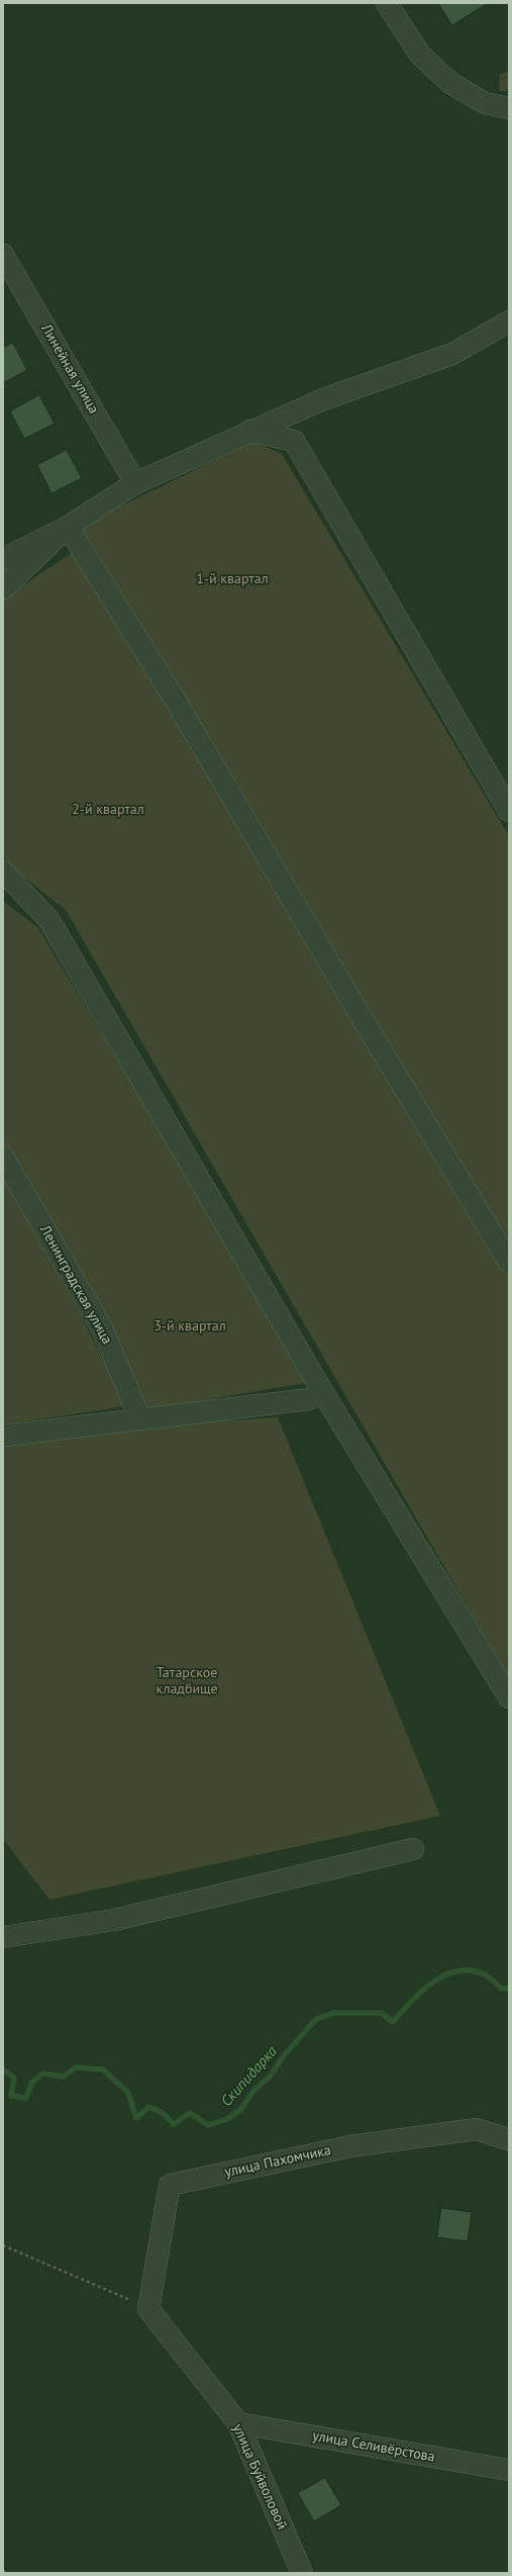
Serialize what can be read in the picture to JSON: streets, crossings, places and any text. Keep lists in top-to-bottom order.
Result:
{
  "streets": {
    "street": [
      "Линейная улица",
      "Ленинградская улица",
      "улица Пахомчика",
      "улица Селивёрстова",
      "улица Буйволовой"
    ]
  },
  "crossings": [
    ["улица Пахомчика", "улица Буйволовой"],
    ["улица Селивёрстова", "улица Буйволовой"]
  ],
  "water": ["Скипидарка"],
  "parks": [
    "1-й квартал",
    "2-й квартал",
    "3-й квартал",
    "Татарское кладбище"
  ]
}
